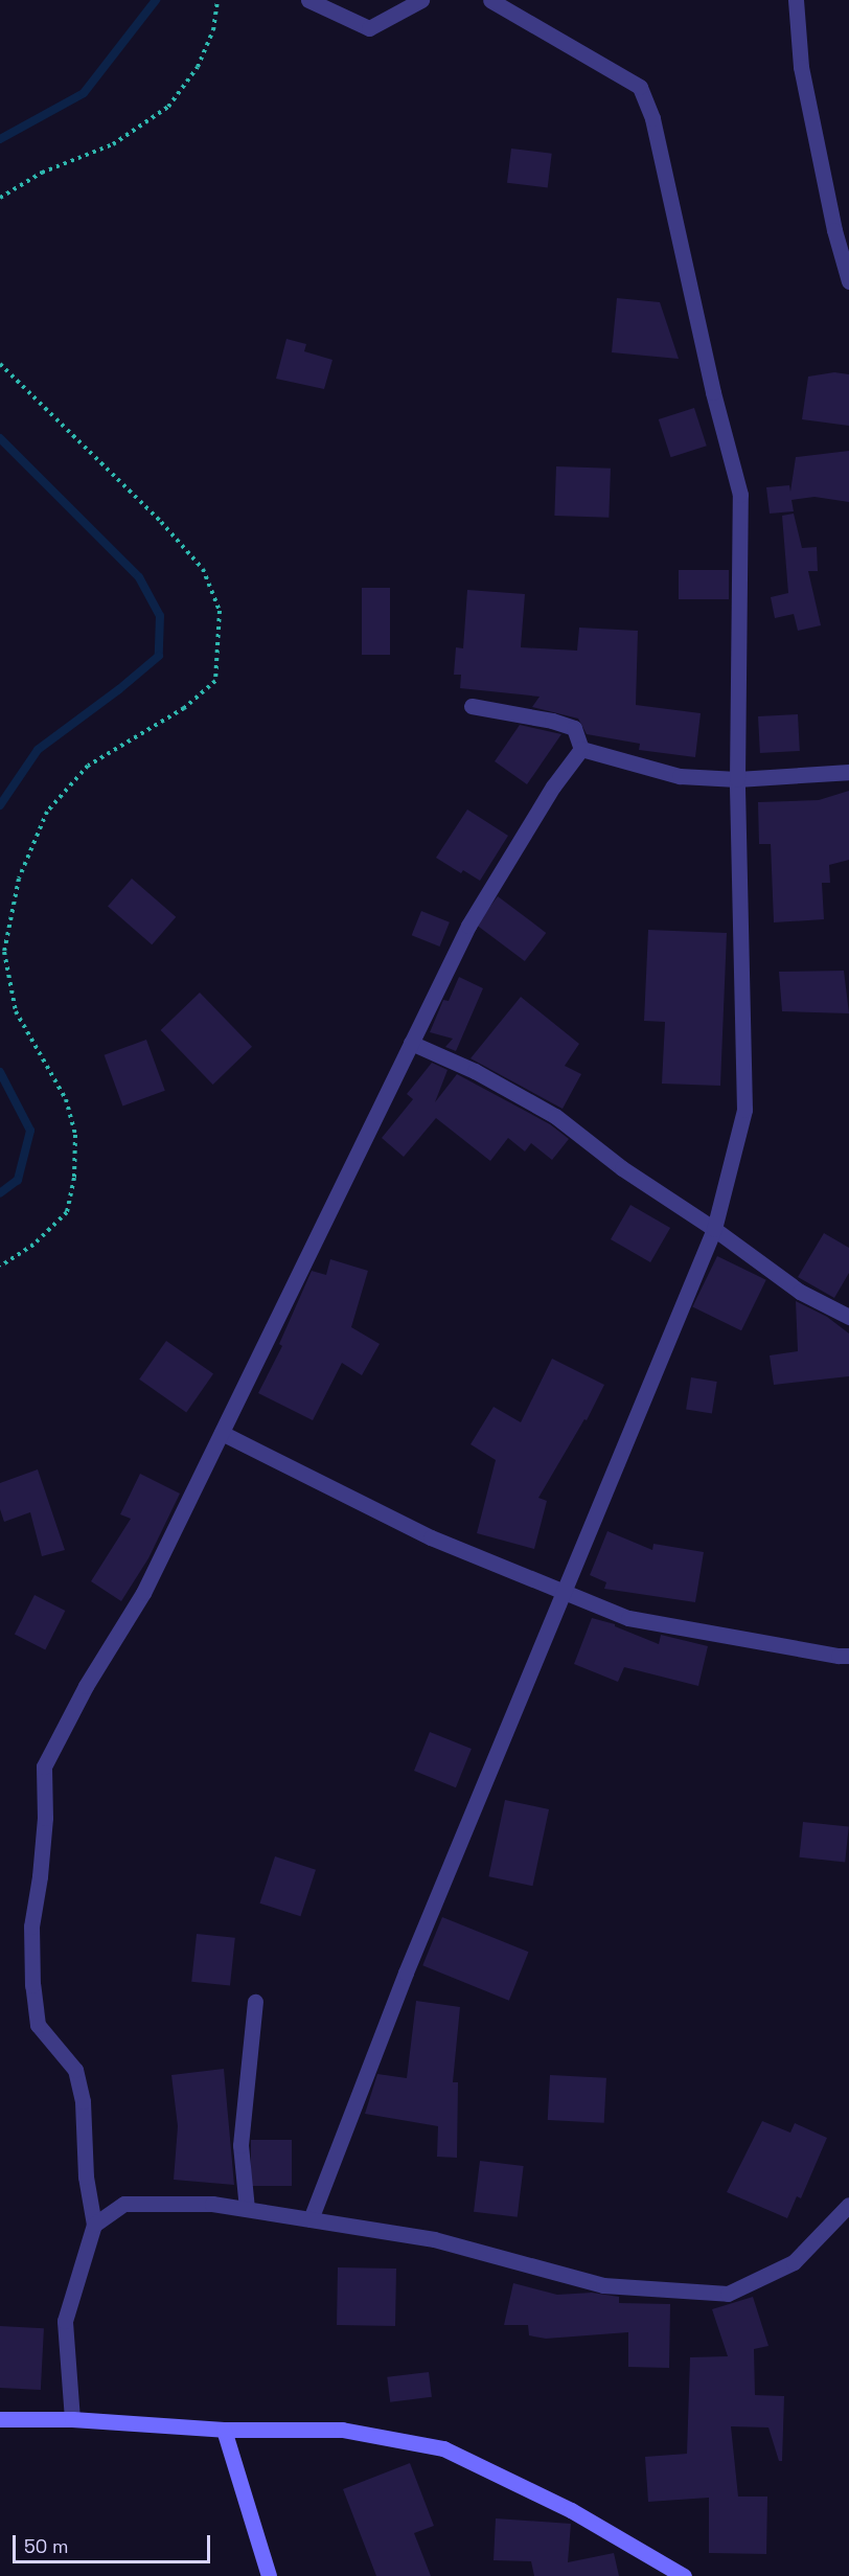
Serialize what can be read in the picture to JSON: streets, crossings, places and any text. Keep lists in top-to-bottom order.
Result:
{
  "scale_bar": "50 m"
}
